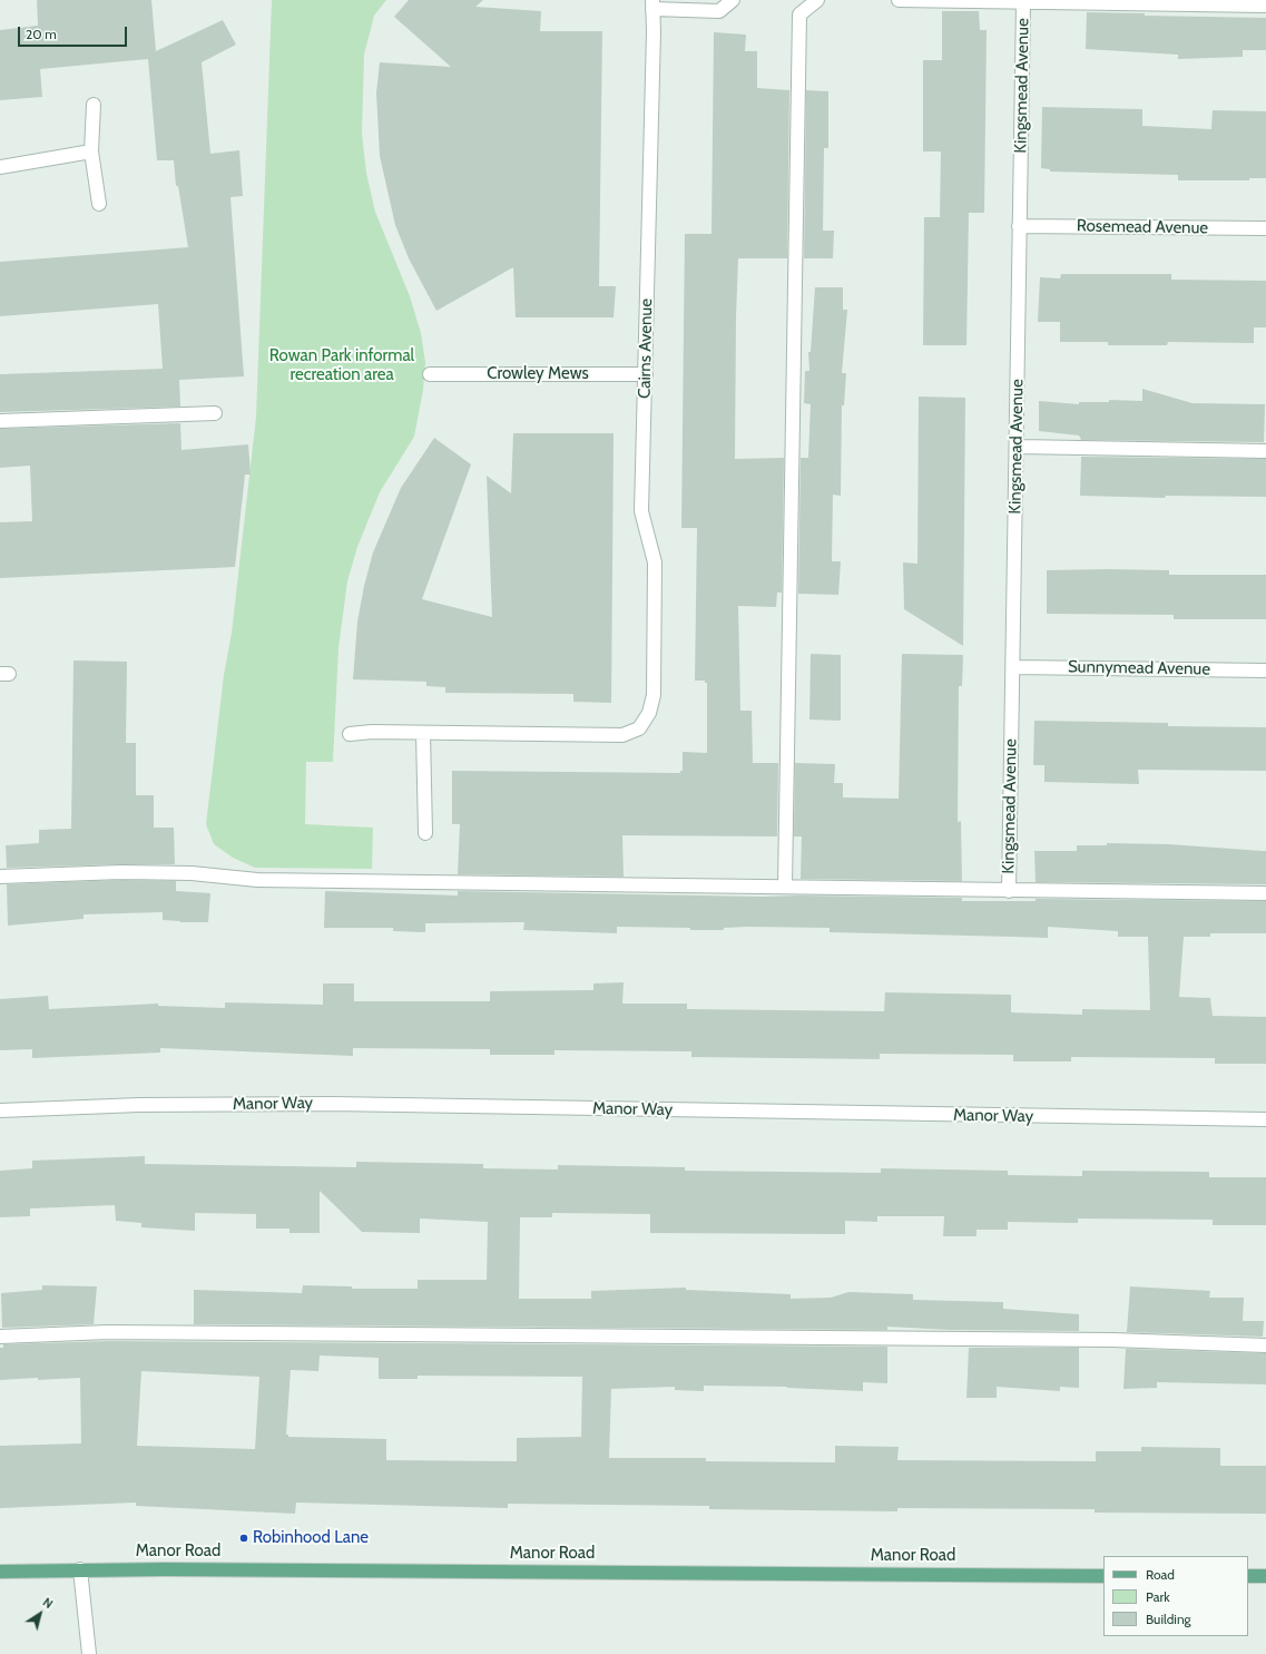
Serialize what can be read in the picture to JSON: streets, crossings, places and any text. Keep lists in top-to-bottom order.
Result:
{
  "streets": {
    "main road": ["Manor Road"],
    "street": [
      "Kingsmead Avenue",
      "Rosemead Avenue",
      "Cairns Avenue",
      "Crowley Mews",
      "Sunnymead Avenue",
      "Manor Way"
    ]
  },
  "crossings": [
    ["Kingsmead Avenue", "Rosemead Avenue"],
    ["Kingsmead Avenue", "Sunnymead Avenue"],
    ["Cairns Avenue", "Crowley Mews"]
  ],
  "parks": ["Rowan Park informal recreation area"],
  "places": ["Robinhood Lane"],
  "legend": ["Road", "Park", "Building"],
  "scale_bar": "20 m",
  "north": "top right"
}
